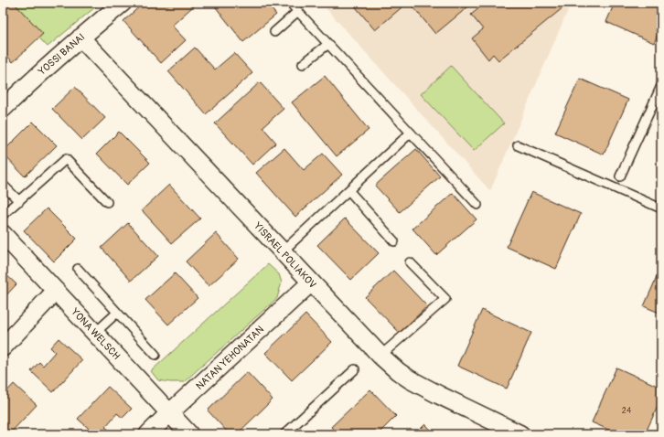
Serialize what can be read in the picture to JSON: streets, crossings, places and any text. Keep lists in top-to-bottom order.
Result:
{
  "streets": {
    "street": [
      "YOSSI BANAI",
      "YISRAEL POLIAKOV",
      "YONA WELSCH",
      "NATAN YEHONATAN"
    ]
  },
  "crossings": [
    ["YOSSI BANAI", "YISRAEL POLIAKOV"],
    ["YISRAEL POLIAKOV", "NATAN YEHONATAN"],
    ["YONA WELSCH", "NATAN YEHONATAN"]
  ],
  "house_numbers": ["24"]
}
